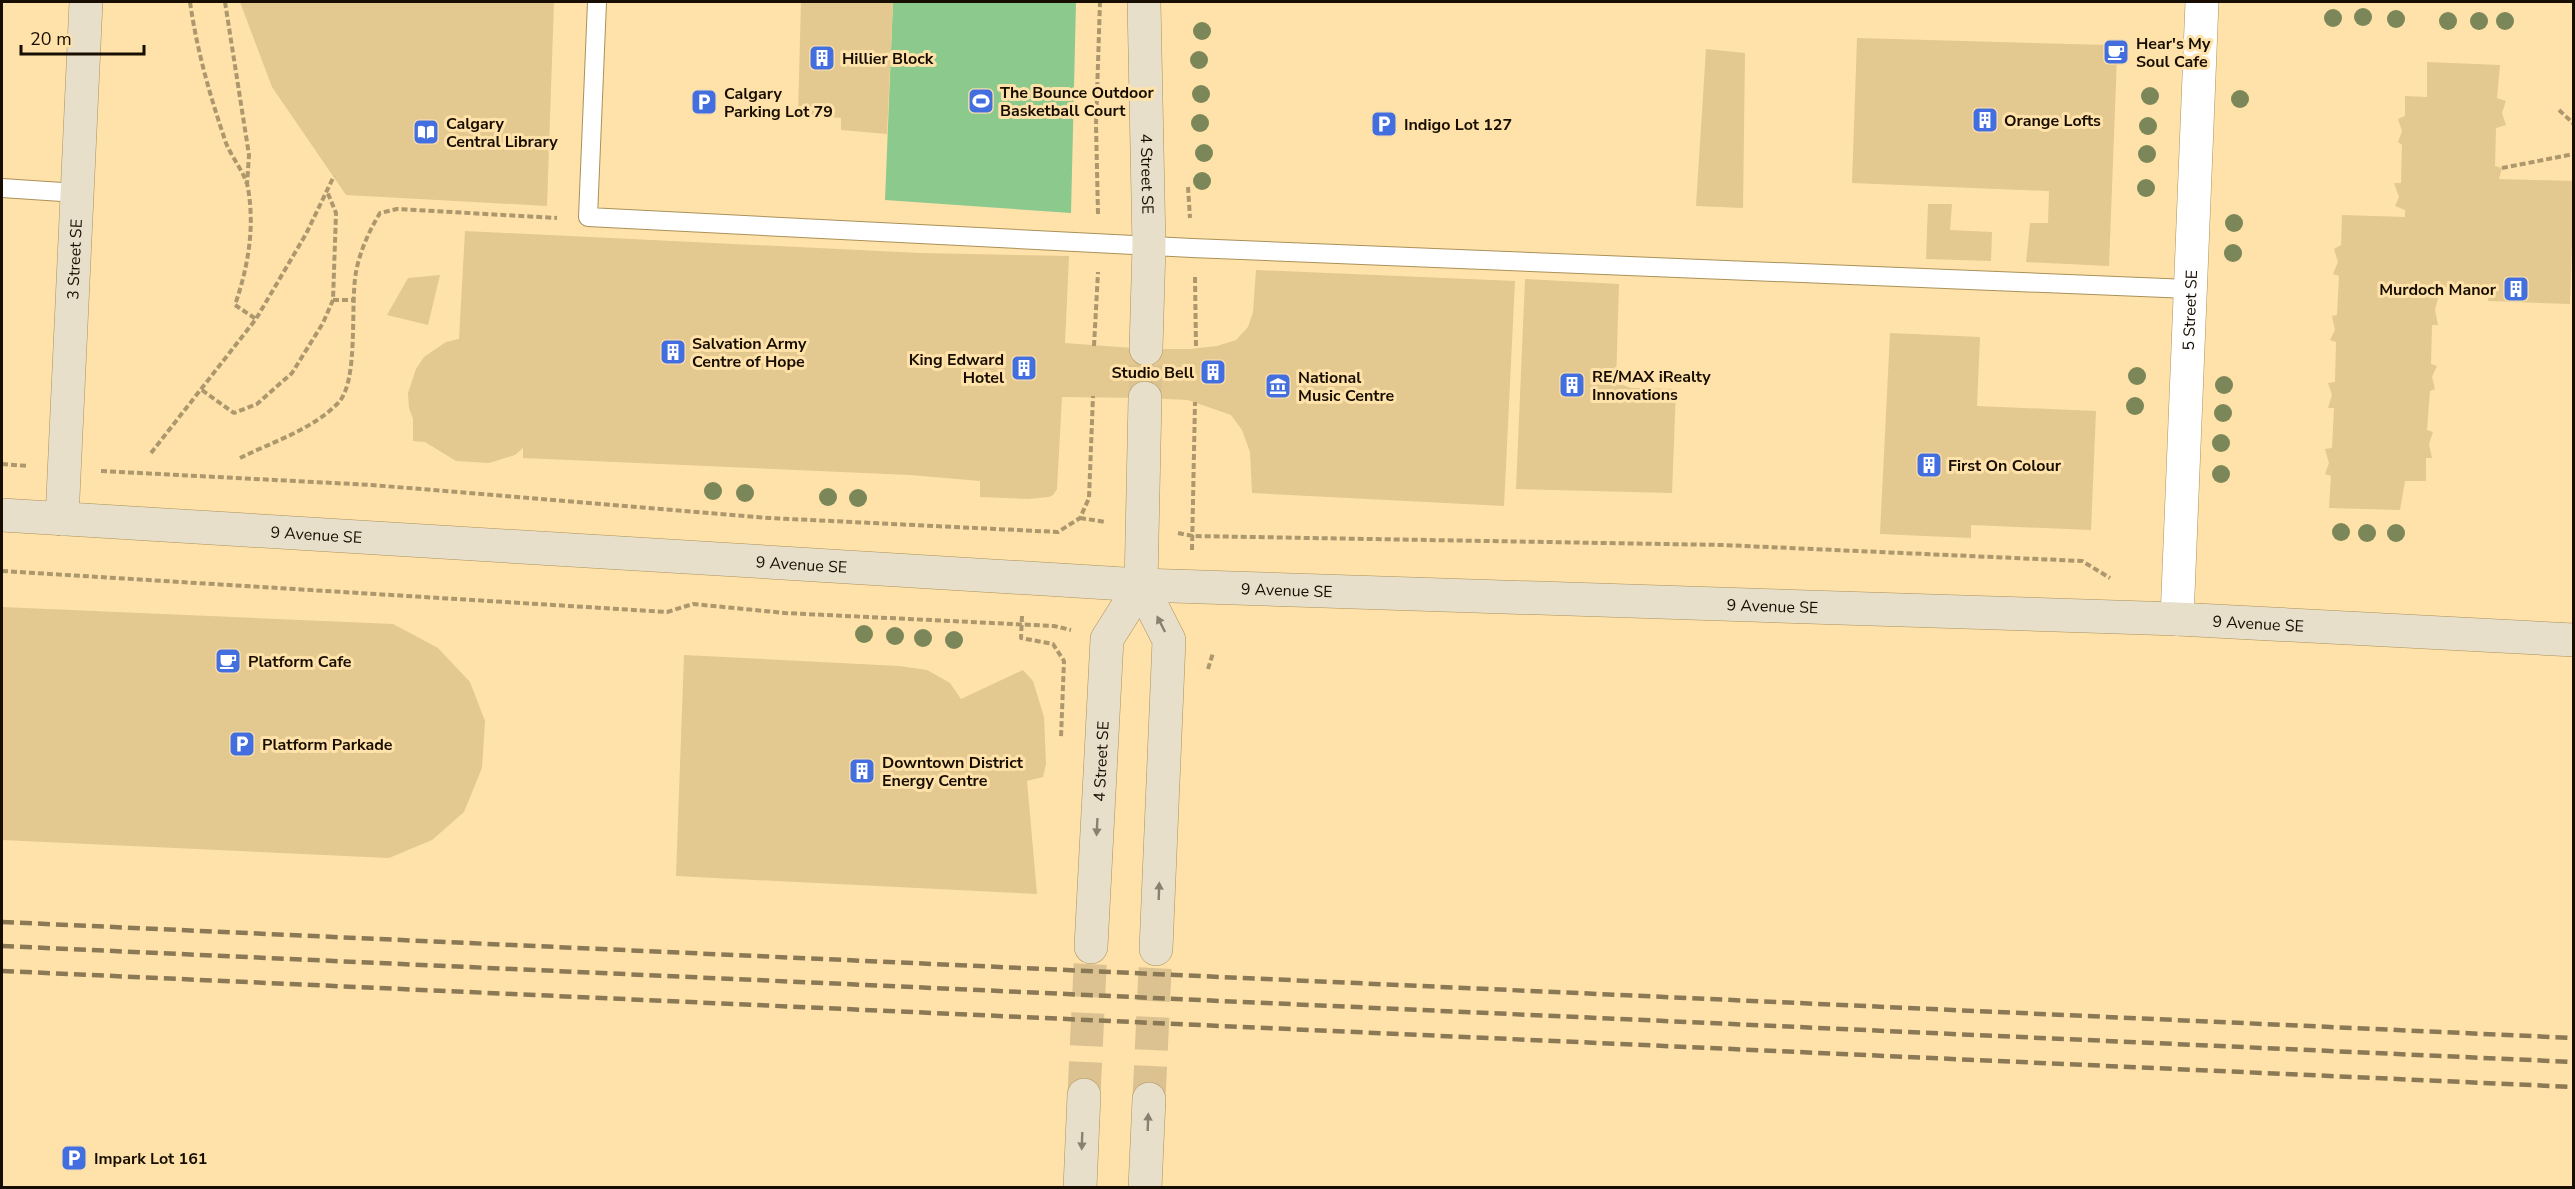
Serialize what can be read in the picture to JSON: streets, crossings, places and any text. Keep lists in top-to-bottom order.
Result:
{
  "streets": {
    "main road": ["4 Street SE", "3 Street SE", "9 Avenue SE"],
    "street": ["5 Street SE"]
  },
  "crossings": [
    ["4 Street SE", "9 Avenue SE"],
    ["3 Street SE", "9 Avenue SE"],
    ["5 Street SE", "9 Avenue SE"]
  ],
  "places": {
    "cafe": ["Hear's My Soul Cafe", "Platform Cafe"],
    "building": [
      "Hillier Block",
      "Orange Lofts",
      "Murdoch Manor",
      "Salvation Army Centre of Hope",
      "King Edward Hotel",
      "Studio Bell",
      "RE/MAX iRealty Innovations",
      "First On Colour",
      "Downtown District Energy Centre"
    ],
    "sports": ["The Bounce Outdoor Basketball Court"],
    "parking": [
      "Calgary Parking Lot 79",
      "Indigo Lot 127",
      "Platform Parkade",
      "Impark Lot 161"
    ],
    "library": ["Calgary Central Library"],
    "museum": ["National Music Centre"]
  },
  "scale_bar": "20 m"
}
